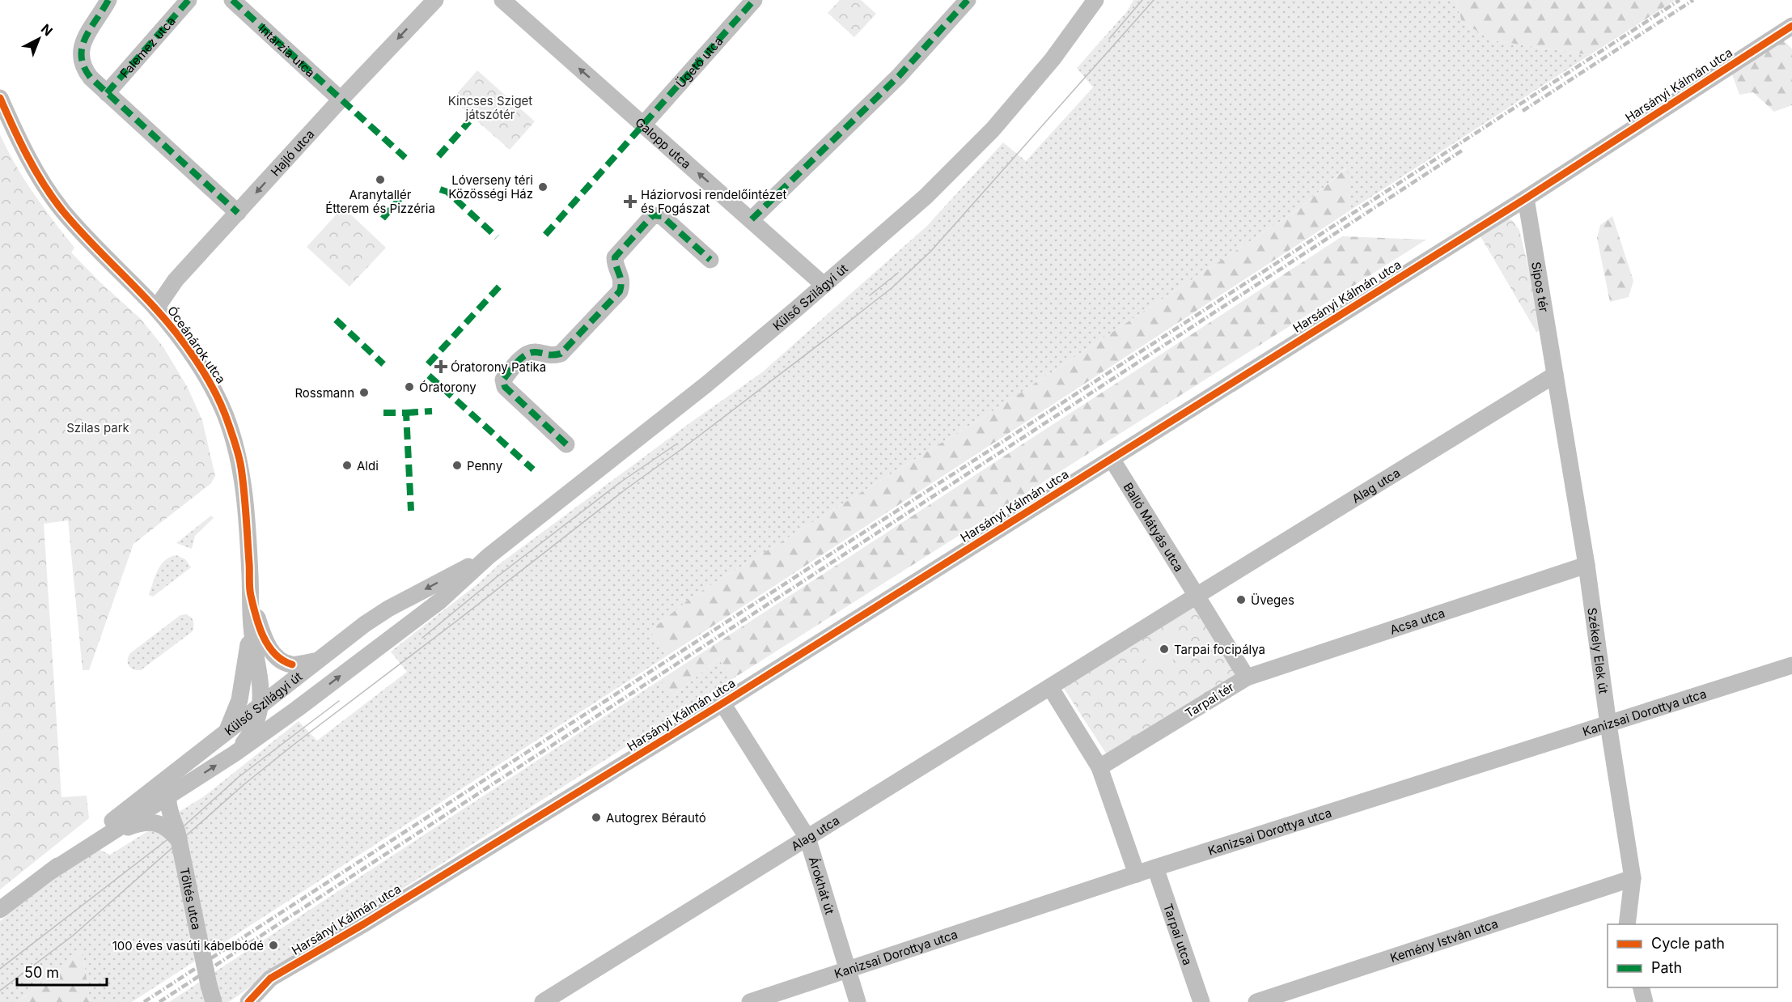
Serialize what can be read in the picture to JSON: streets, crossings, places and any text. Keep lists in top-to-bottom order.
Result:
{
  "streets": {
    "street": [
      "Falemez utca",
      "Intarzia utca",
      "Ügető utca",
      "Harsányi Kálmán utca",
      "Galopp utca",
      "Hajló utca",
      "Sipos tér",
      "Külső Szilágyi út",
      "Óceánárok utca",
      "Alag utca",
      "Balló Mátyás utca",
      "Acsa utca",
      "Székely Elek út",
      "Tarpai tér",
      "Kanizsai Dorottya utca",
      "Árokhát út",
      "Töltés utca",
      "Tarpai utca",
      "Kemény István utca"
    ]
  },
  "crossings": [
    ["Intarzia utca", "Hajló utca"],
    ["Ügető utca", "Galopp utca"],
    ["Harsányi Kálmán utca", "Sipos tér"],
    ["Harsányi Kálmán utca", "Balló Mátyás utca"],
    ["Harsányi Kálmán utca", "Árokhát út"],
    ["Galopp utca", "Külső Szilágyi út"],
    ["Hajló utca", "Óceánárok utca"],
    ["Sipos tér", "Alag utca"],
    ["Sipos tér", "Székely Elek út"],
    ["Külső Szilágyi út", "Óceánárok utca"],
    ["Külső Szilágyi út", "Töltés utca"],
    ["Alag utca", "Balló Mátyás utca"],
    ["Alag utca", "Székely Elek út"],
    ["Alag utca", "Tarpai tér"],
    ["Alag utca", "Árokhát út"],
    ["Balló Mátyás utca", "Tarpai tér"],
    ["Acsa utca", "Székely Elek út"],
    ["Acsa utca", "Tarpai tér"],
    ["Székely Elek út", "Kanizsai Dorottya utca"],
    ["Székely Elek út", "Kemény István utca"],
    ["Kanizsai Dorottya utca", "Árokhát út"],
    ["Kanizsai Dorottya utca", "Tarpai utca"]
  ],
  "one_way": ["Galopp utca", "Hajló utca"],
  "parks": ["Kincses Sziget játszótér", "Szilas park"],
  "places": {
    "other": [
      "Aranytallér Étterem és Pizzéria",
      "Lóverseny téri Közösségi Ház",
      "Óratorony",
      "Rossmann",
      "Aldi",
      "Penny",
      "Üveges",
      "Tarpai focipálya",
      "Autogrex Bérautó",
      "100 éves vasúti kábelbódé"
    ],
    "health": ["Háziorvosi rendelőintézet és Fogászat", "Óratorony Patika"]
  },
  "legend": ["Cycle path", "Path"],
  "scale_bar": "50 m",
  "north": "top right"
}
